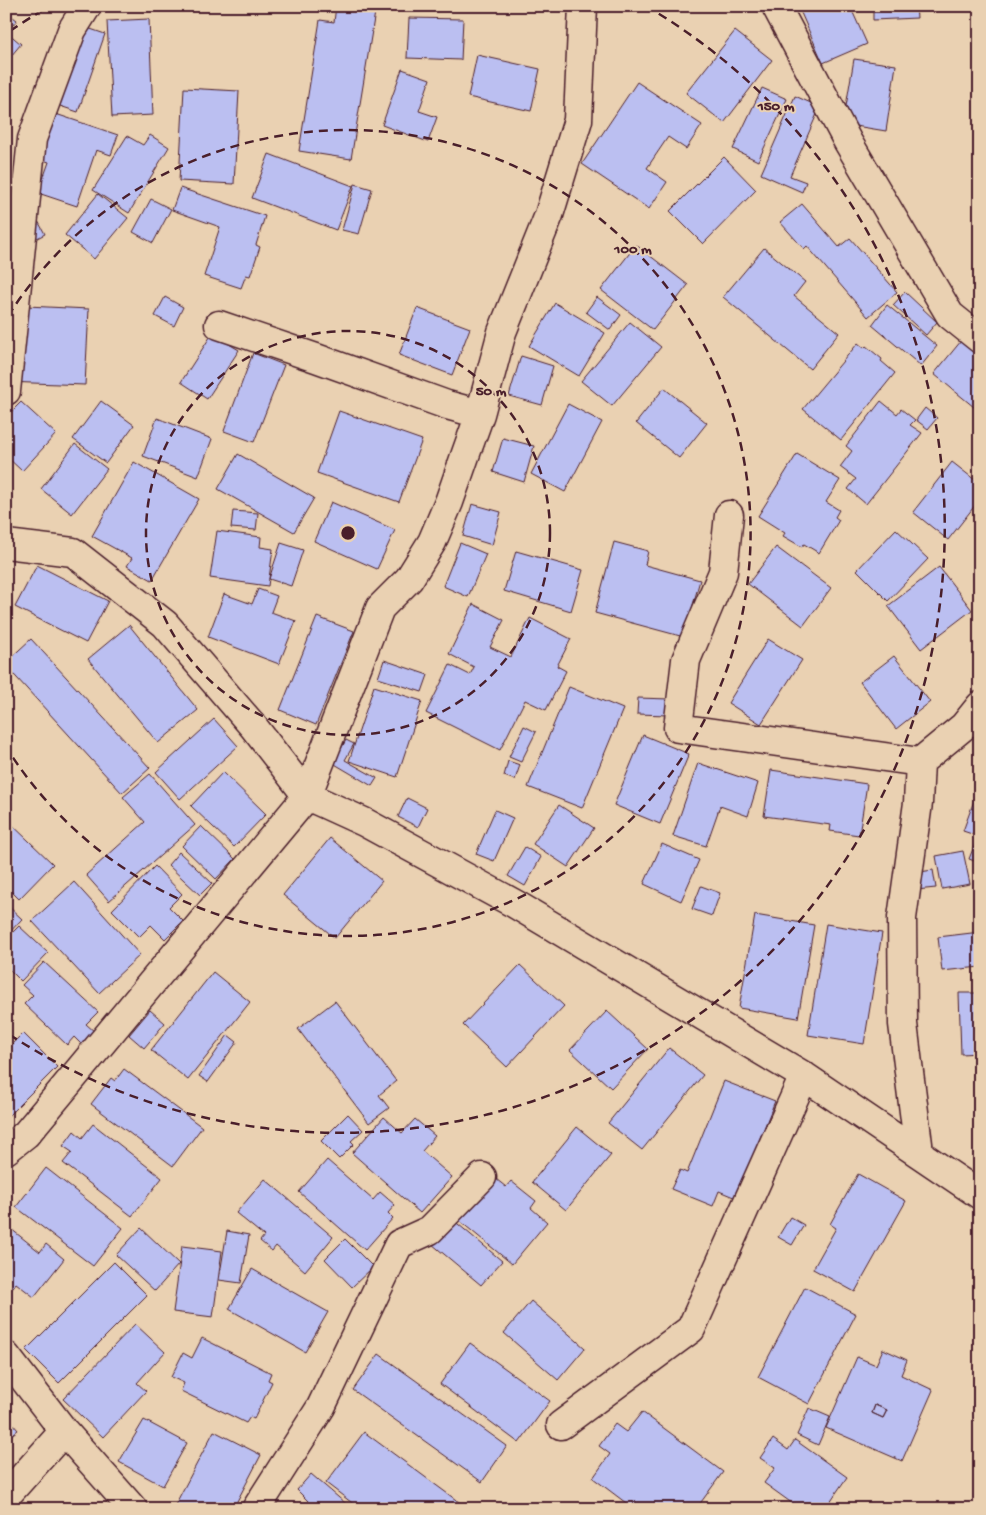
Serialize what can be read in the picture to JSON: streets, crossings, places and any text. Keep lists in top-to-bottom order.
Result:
{
  "rings": ["150 m", "100 m", "50 m"]
}
